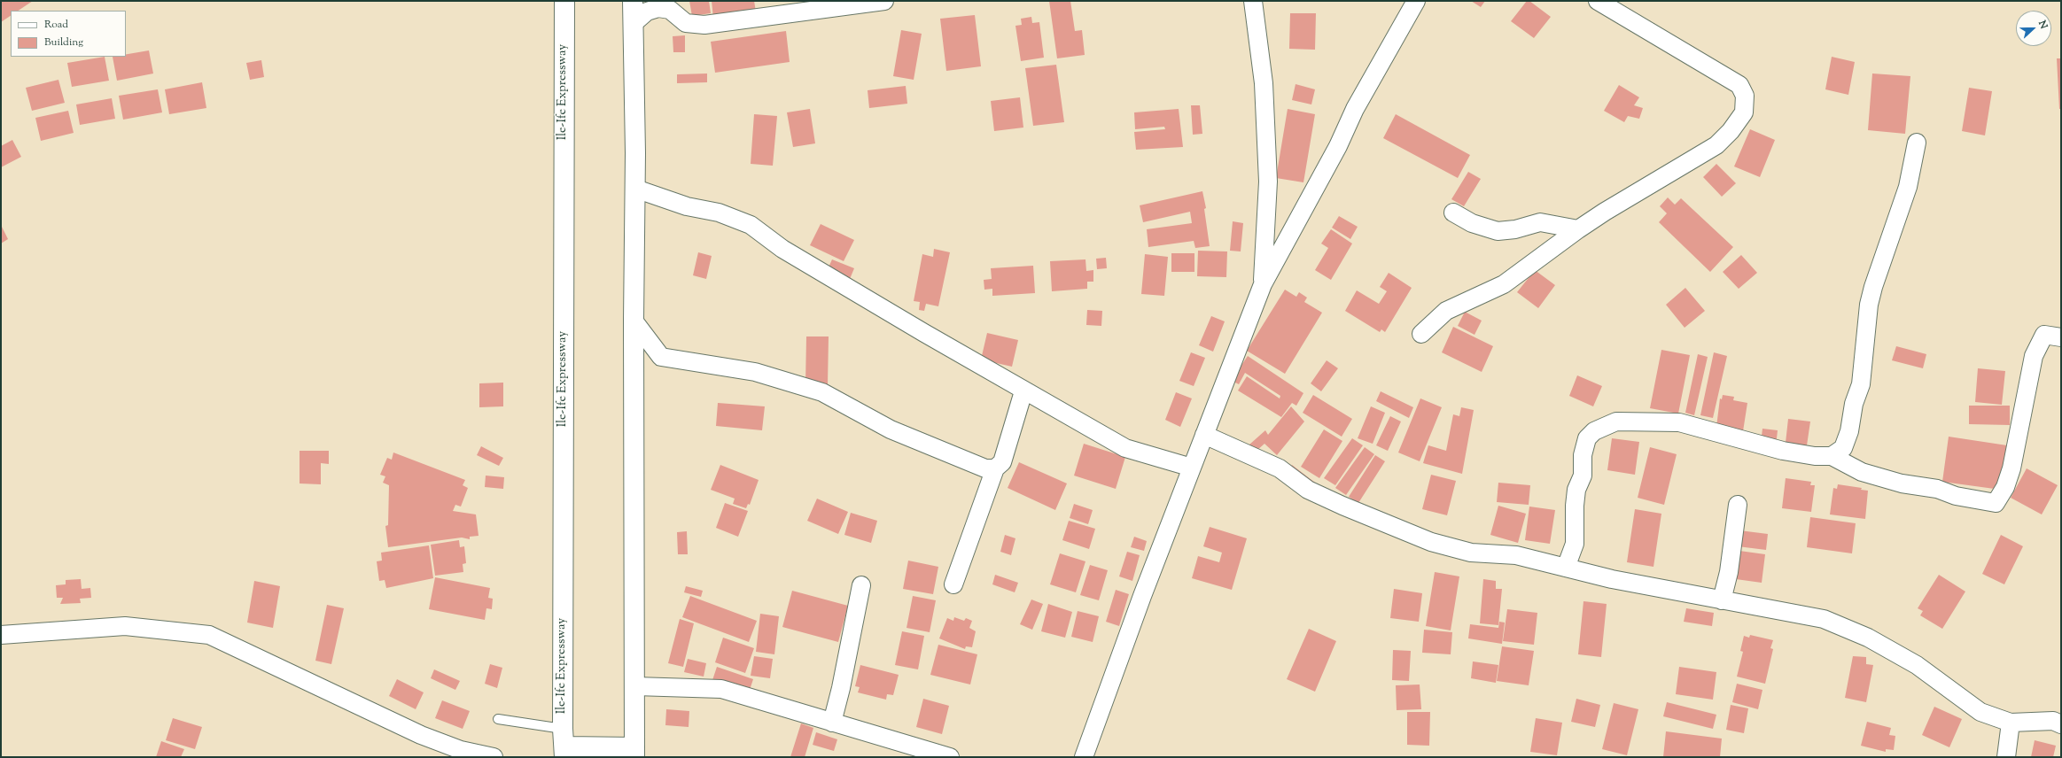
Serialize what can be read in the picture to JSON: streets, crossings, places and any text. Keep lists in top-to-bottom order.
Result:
{
  "streets": {
    "main road": ["Ile-Ife Expressway"]
  },
  "legend": ["Road", "Building"],
  "north": "right"
}
